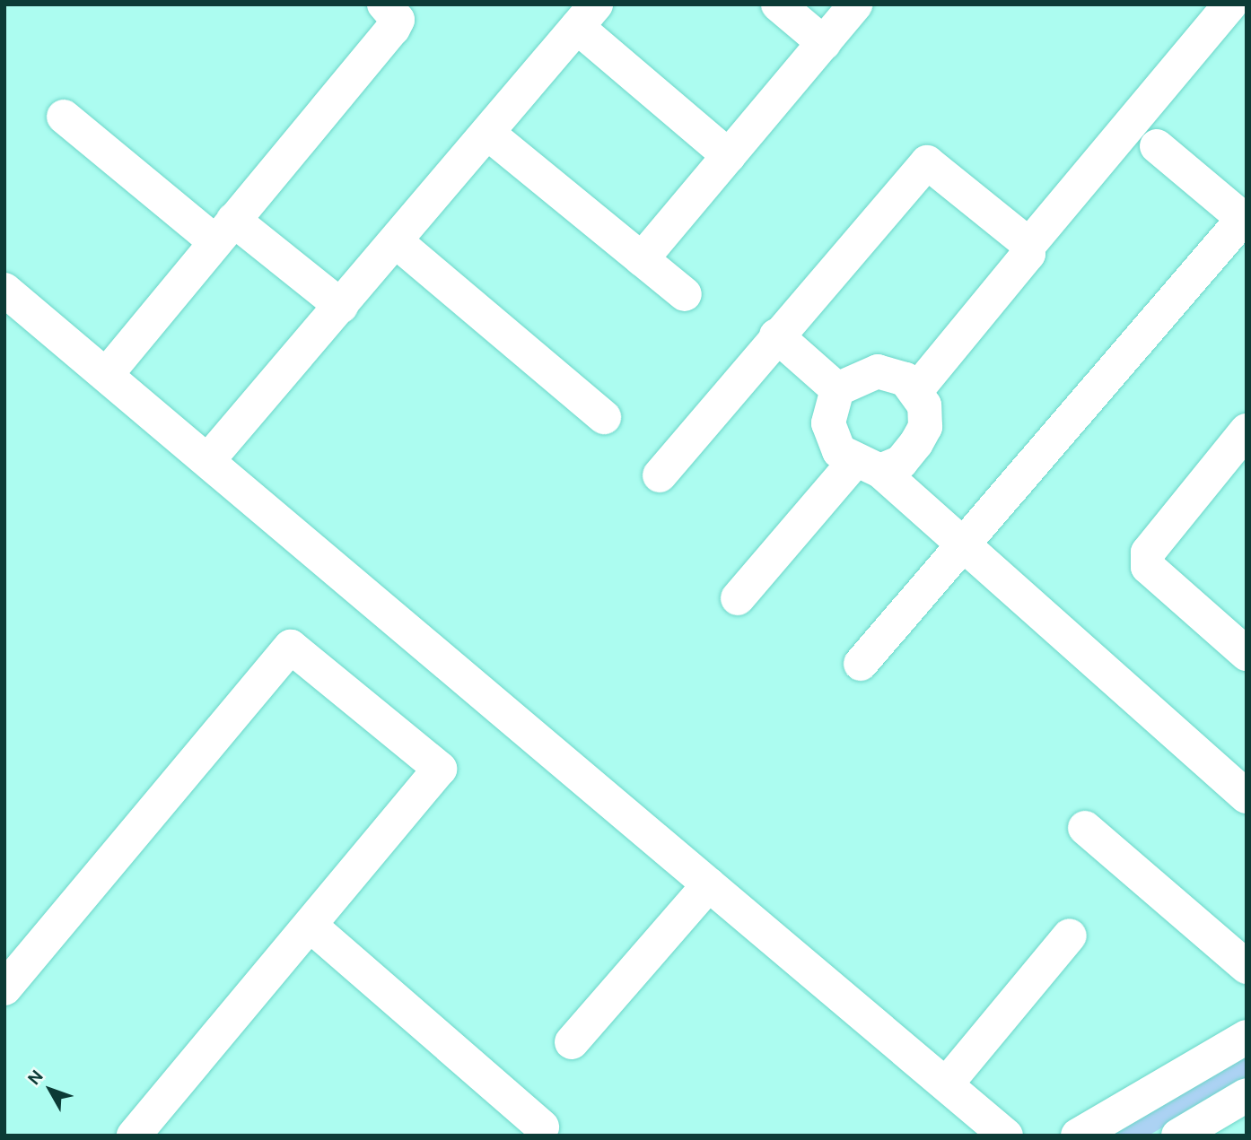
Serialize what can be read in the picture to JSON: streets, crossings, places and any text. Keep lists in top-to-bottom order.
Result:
{
  "north": "top left"
}
